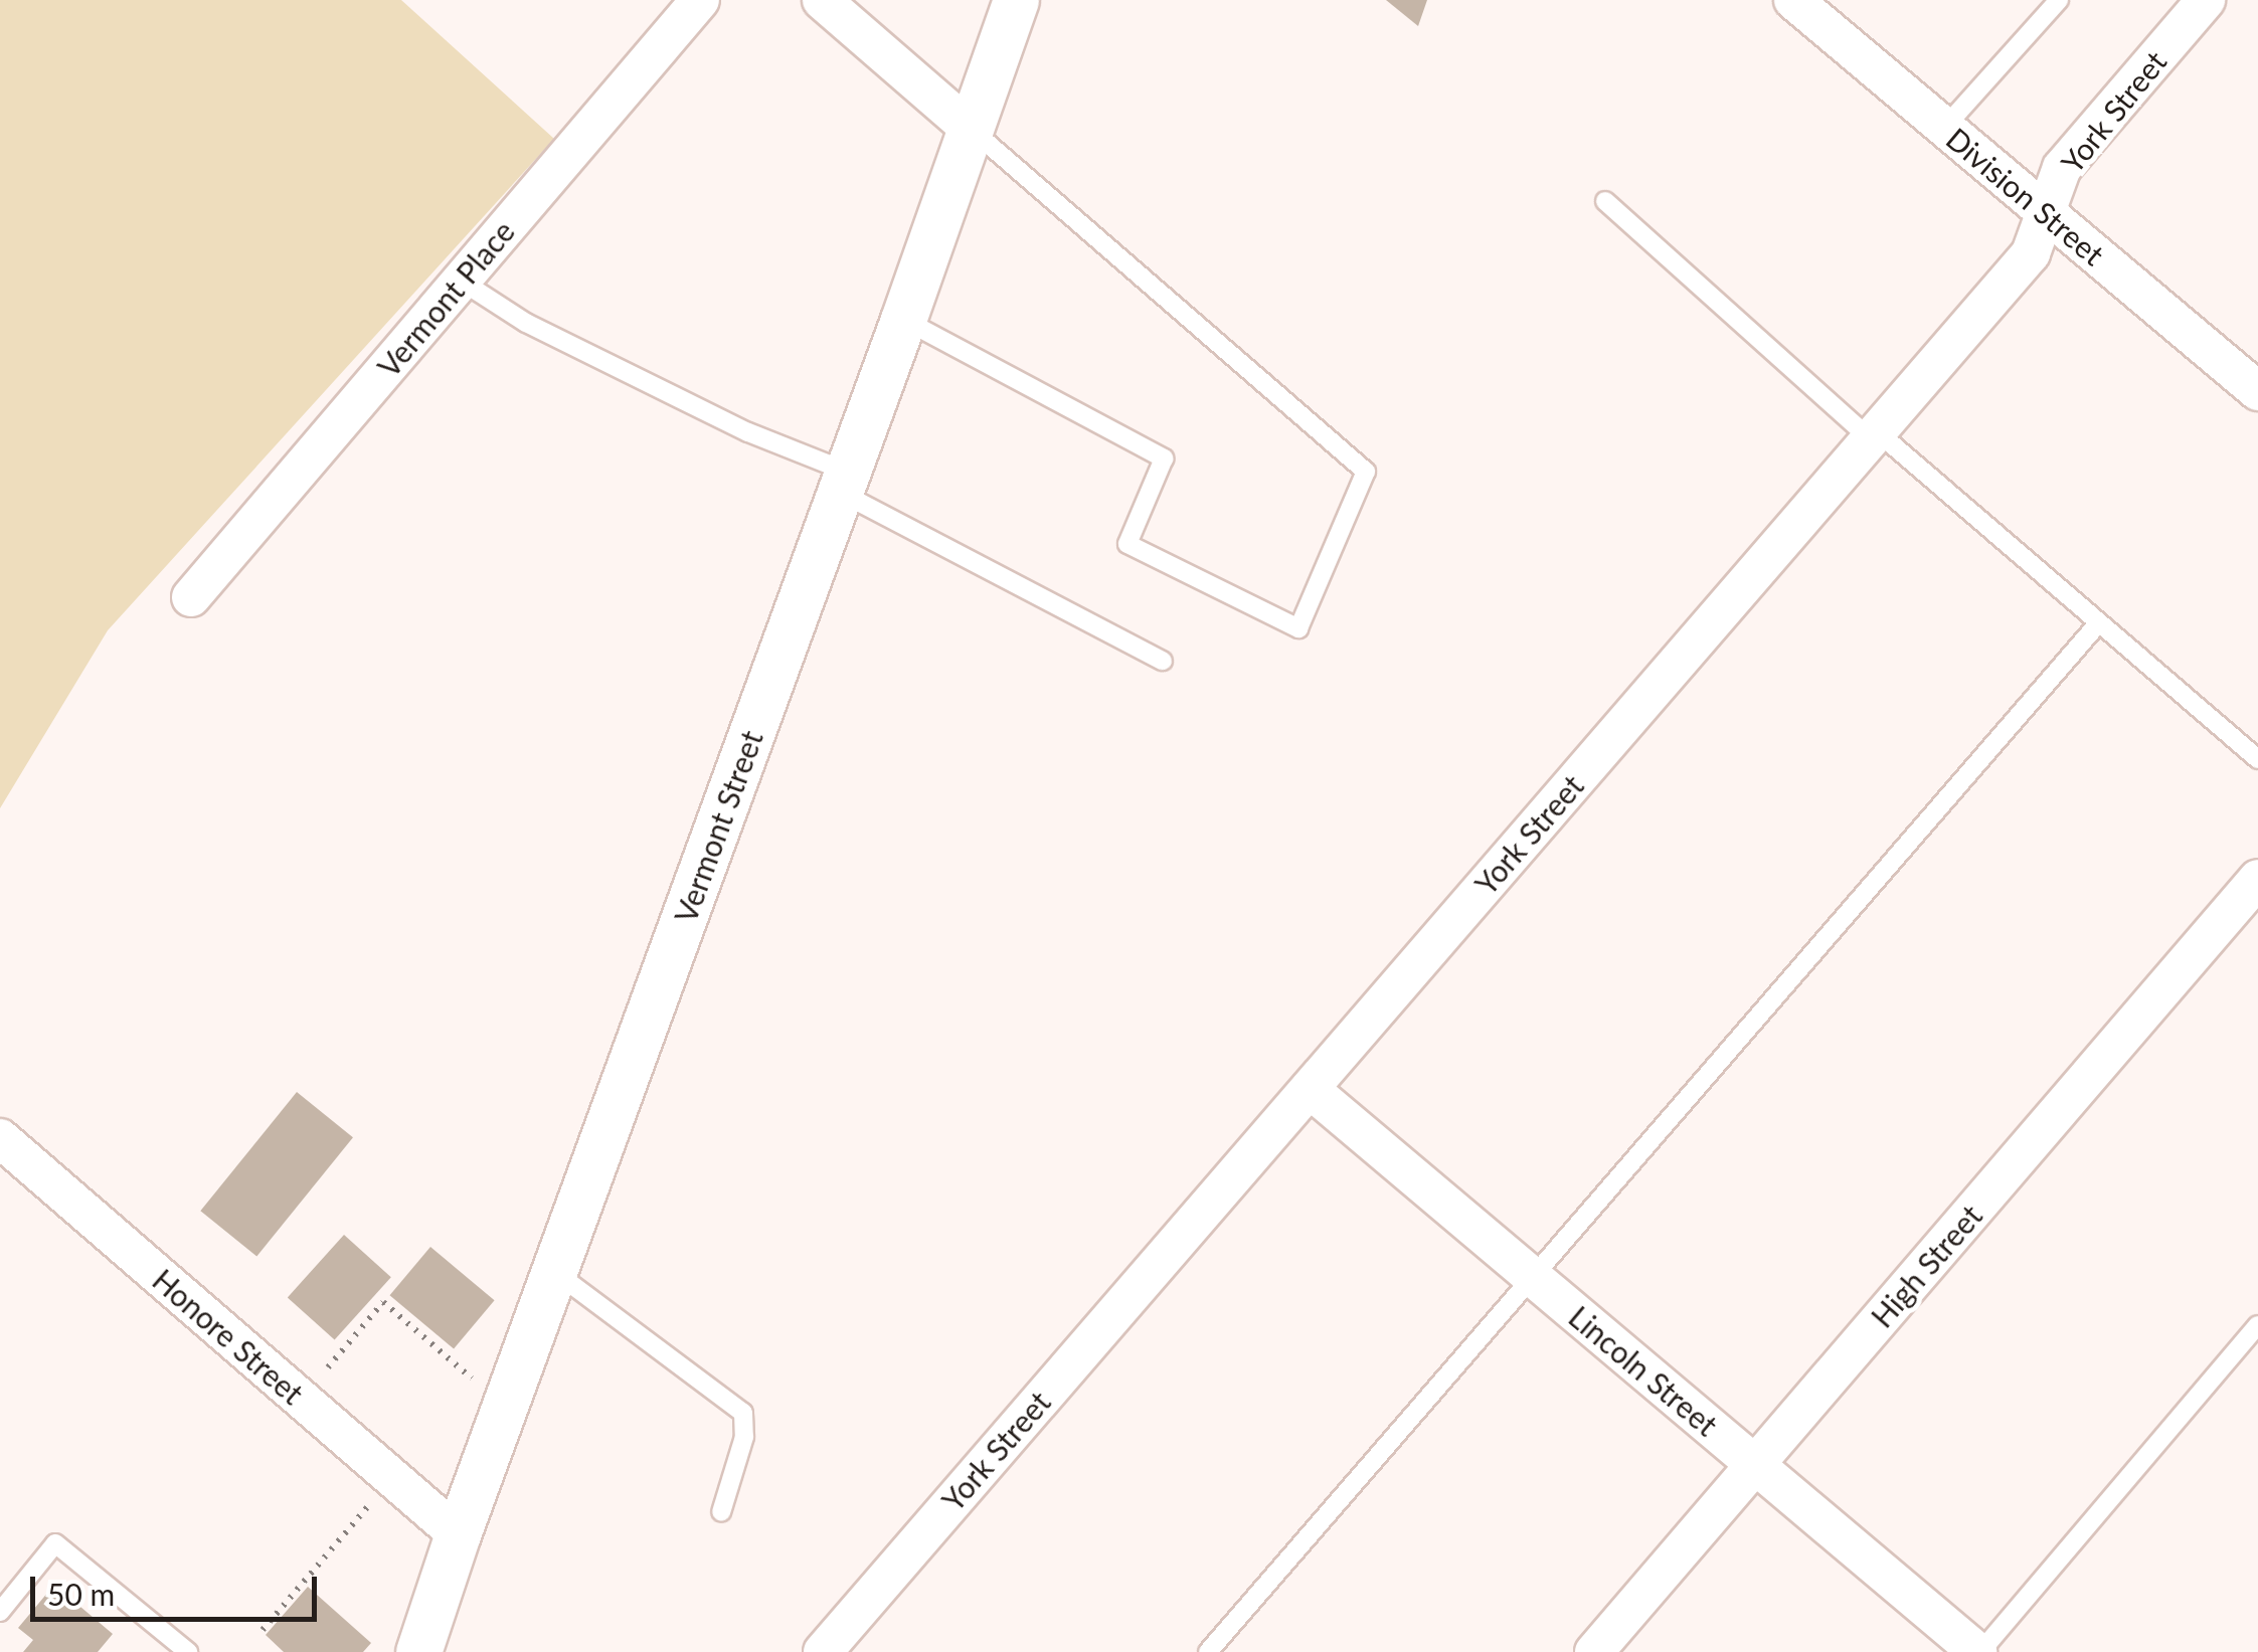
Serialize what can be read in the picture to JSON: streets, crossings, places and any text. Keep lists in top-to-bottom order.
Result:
{
  "streets": {
    "street": [
      "York Street",
      "Division Street",
      "Vermont Place",
      "Vermont Street",
      "High Street",
      "Honore Street",
      "Lincoln Street"
    ]
  },
  "crossings": [
    ["York Street", "Division Street"],
    ["York Street", "Lincoln Street"],
    ["Vermont Street", "Honore Street"],
    ["High Street", "Lincoln Street"]
  ],
  "scale_bar": "50 m"
}
